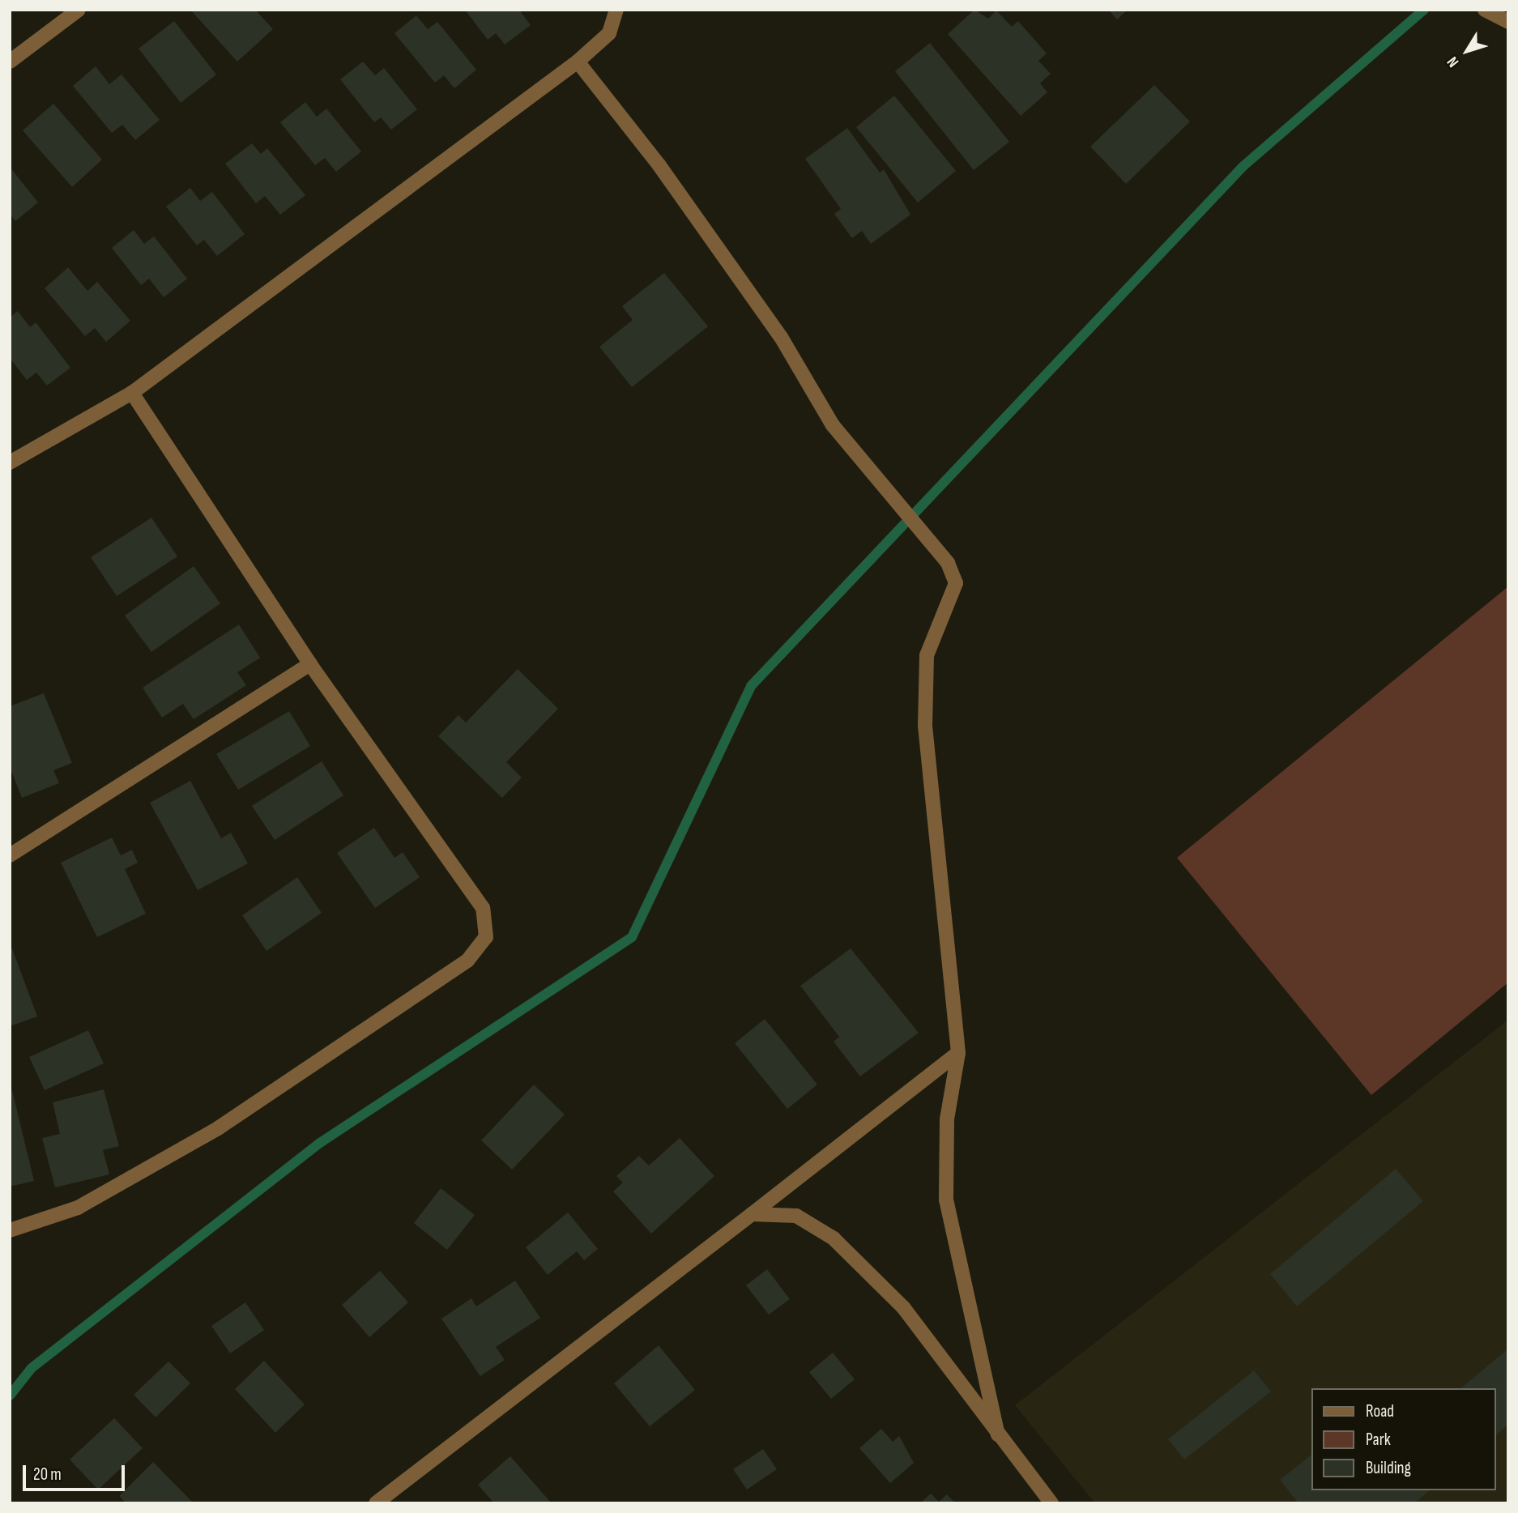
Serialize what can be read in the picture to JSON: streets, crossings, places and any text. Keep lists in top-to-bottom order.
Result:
{
  "legend": ["Road", "Park", "Building"],
  "scale_bar": "20 m",
  "north": "bottom left"
}
